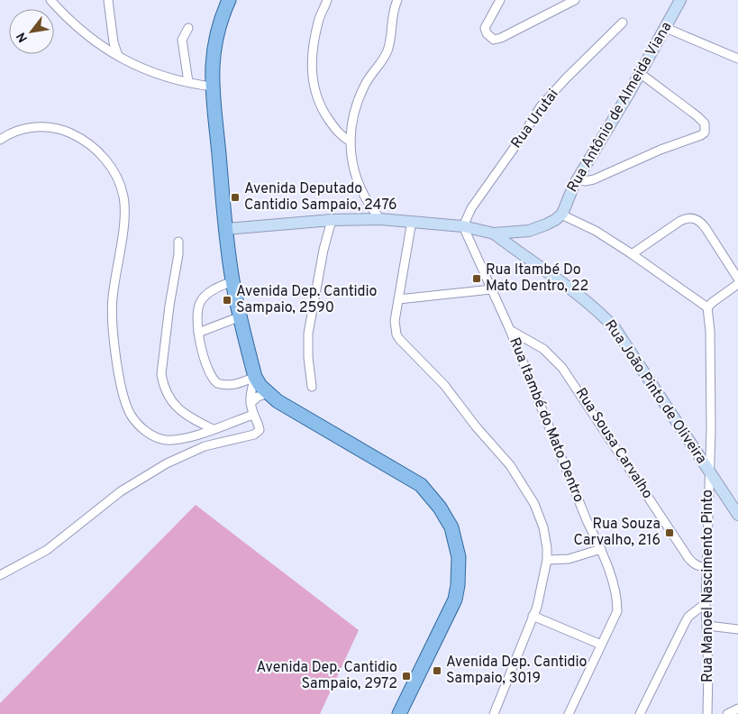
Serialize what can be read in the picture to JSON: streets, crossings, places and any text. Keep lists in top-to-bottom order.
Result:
{
  "streets": {
    "street": [
      "Rua Antônio de Almeida Viana",
      "Rua Urutai",
      "Rua João Pinto de Oliveira",
      "Rua Itambé do Mato Dentro",
      "Rua Sousa Carvalho",
      "Rua Manoel Nascimento Pinto"
    ]
  },
  "crossings": [
    ["Rua Urutai", "Rua Itambé do Mato Dentro"],
    ["Rua João Pinto de Oliveira", "Rua Manoel Nascimento Pinto"],
    ["Rua Itambé do Mato Dentro", "Rua Sousa Carvalho"],
    ["Rua Sousa Carvalho", "Rua Manoel Nascimento Pinto"]
  ],
  "places": {
    "transit": [
      "Avenida Deputado Cantidio Sampaio, 2476",
      "Rua Itambé Do Mato Dentro, 22",
      "Avenida Dep. Cantidio Sampaio, 2590",
      "Rua Souza Carvalho, 216",
      "Avenida Dep. Cantidio Sampaio, 3019",
      "Avenida Dep. Cantidio Sampaio, 2972"
    ]
  },
  "north": "bottom left"
}
